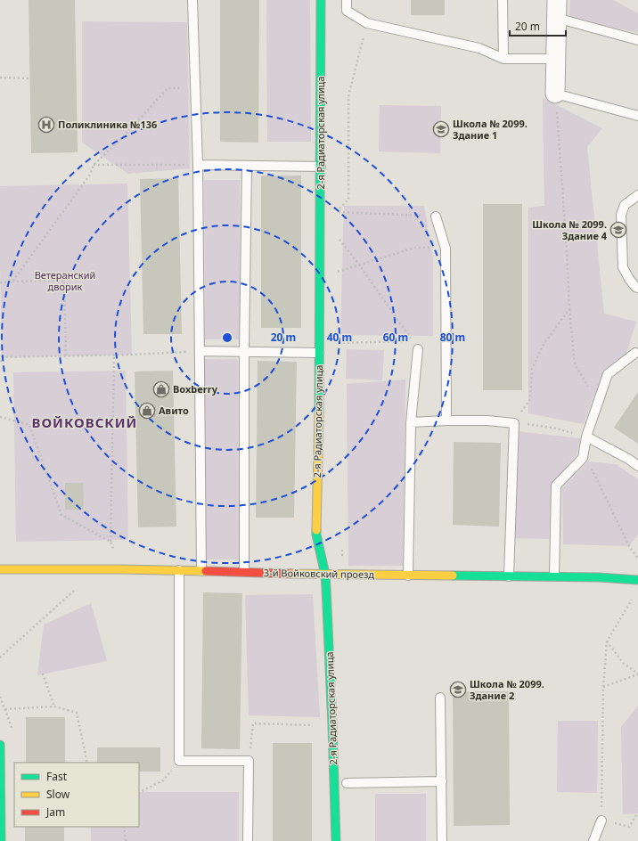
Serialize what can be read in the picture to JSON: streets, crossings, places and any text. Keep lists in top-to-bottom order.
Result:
{
  "streets": {
    "street": ["2-я Радиаторская улица", "3-й Войковский проезд"]
  },
  "crossings": [
    ["2-я Радиаторская улица", "3-й Войковский проезд"]
  ],
  "districts": ["ВОЙКОВСКИЙ"],
  "parks": ["Ветеранский дворик"],
  "places": {
    "hospital": ["Поликлиника №136"],
    "school or university": ["Школа № 2099. Здание 1", "Школа № 2099. Здание 4", "Школа № 2099. Здание 2"],
    "shop": ["Boxberry", "Авито"]
  },
  "legend": ["Fast", "Slow", "Jam"],
  "scale_bar": "20 m",
  "rings": [
    "20 m",
    "40 m",
    "60 m",
    "80 m"
  ]
}
